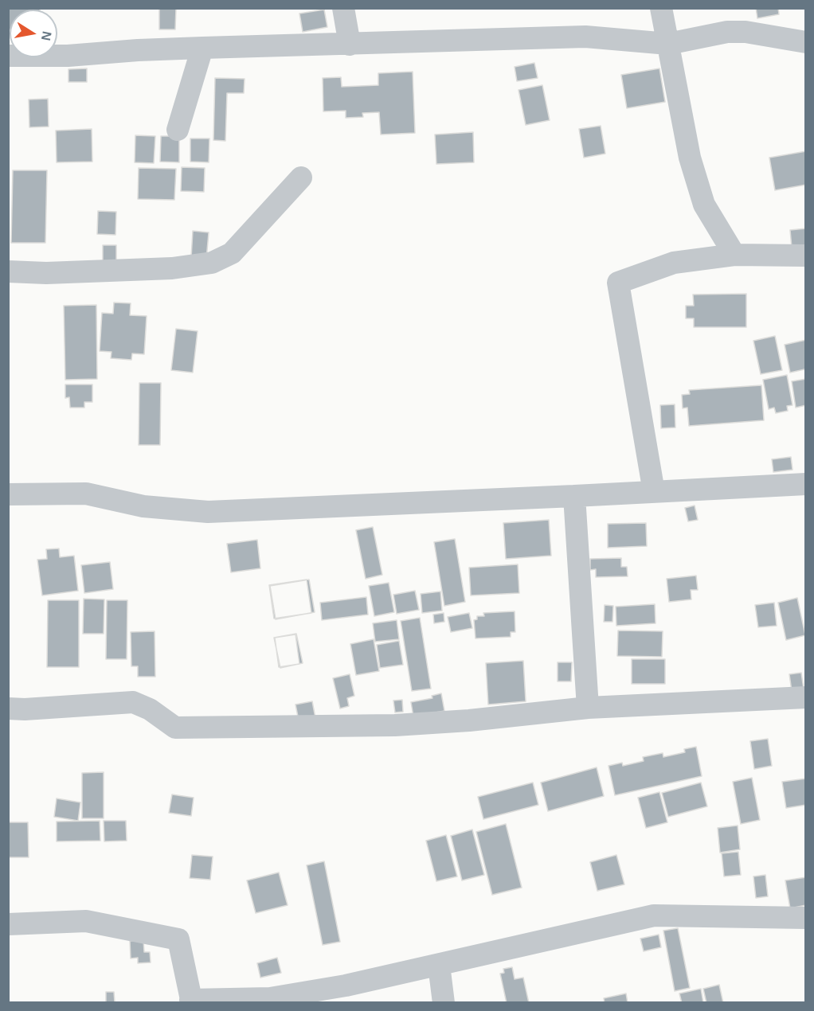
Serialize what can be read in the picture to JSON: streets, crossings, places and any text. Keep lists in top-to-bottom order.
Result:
{
  "north": "right"
}
